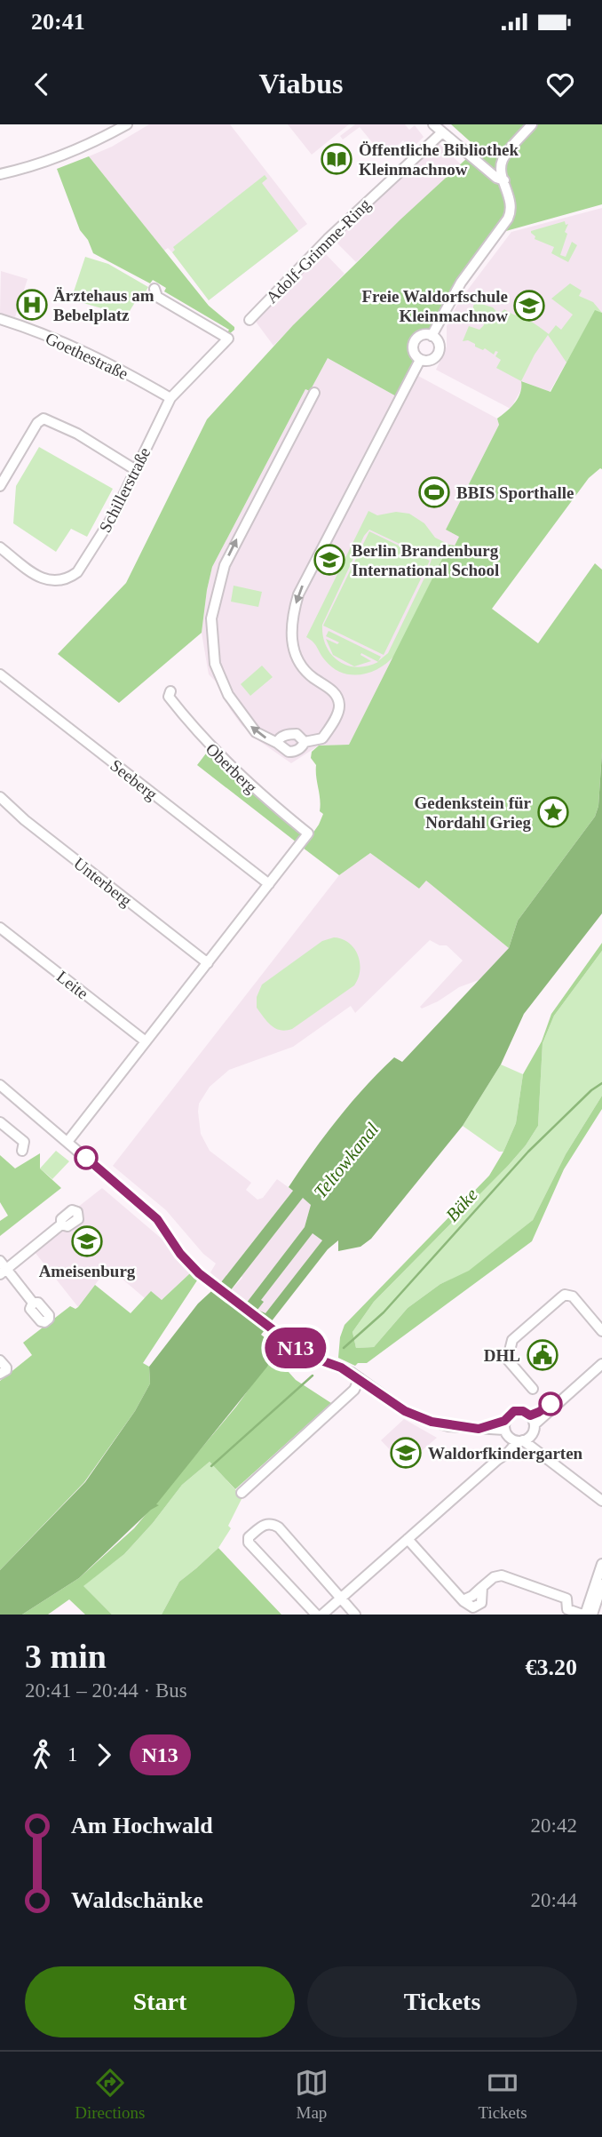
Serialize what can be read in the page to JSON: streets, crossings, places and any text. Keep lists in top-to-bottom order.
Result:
{
  "streets": {
    "street": [
      "Adolf-Grimme-Ring",
      "Goethestraße",
      "Schillerstraße",
      "Oberberg",
      "Seeberg",
      "Unterberg",
      "Leite"
    ]
  },
  "crossings": [
    ["Goethestraße", "Schillerstraße"],
    ["Oberberg", "Seeberg"]
  ],
  "water": ["Teltowkanal", "Bäke"],
  "places": {
    "library": ["Öffentliche Bibliothek Kleinmachnow"],
    "hospital": ["Ärztehaus am Bebelplatz"],
    "school or university": [
      "Freie Waldorfschule Kleinmachnow",
      "Berlin Brandenburg International School",
      "Ameisenburg",
      "Waldorfkindergarten"
    ],
    "sports": ["BBIS Sporthalle"],
    "place": ["Gedenkstein für Nordahl Grieg"],
    "public building": ["DHL"]
  },
  "lines": ["bus line N13"],
  "page": {
    "status": "20:41",
    "header": "Viabus",
    "on_map": "N13",
    "heading": ["3 min", "20:41 – 20:44 · Bus", "€3.20"],
    "legs": ["1", "N13"],
    "list": [
      {
        "name": "Am Hochwald",
        "value": "20:42"
      },
      {
        "name": "Waldschänke",
        "value": "20:44"
      }
    ],
    "buttons": ["Start", "Tickets"],
    "tabs": ["Directions", "Map", "Tickets"]
  }
}
